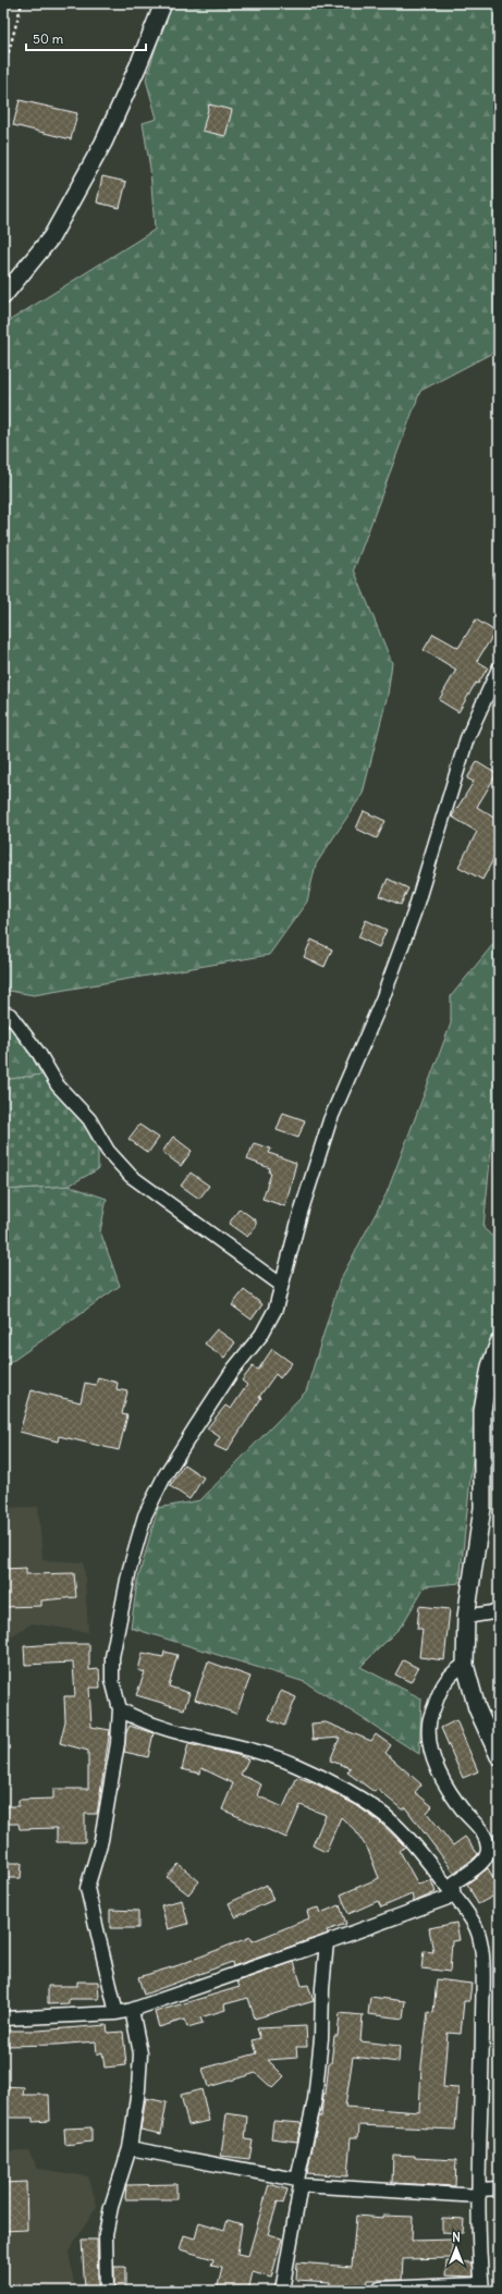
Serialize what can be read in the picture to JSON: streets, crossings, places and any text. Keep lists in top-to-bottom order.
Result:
{
  "scale_bar": "50 m",
  "north": "top"
}
